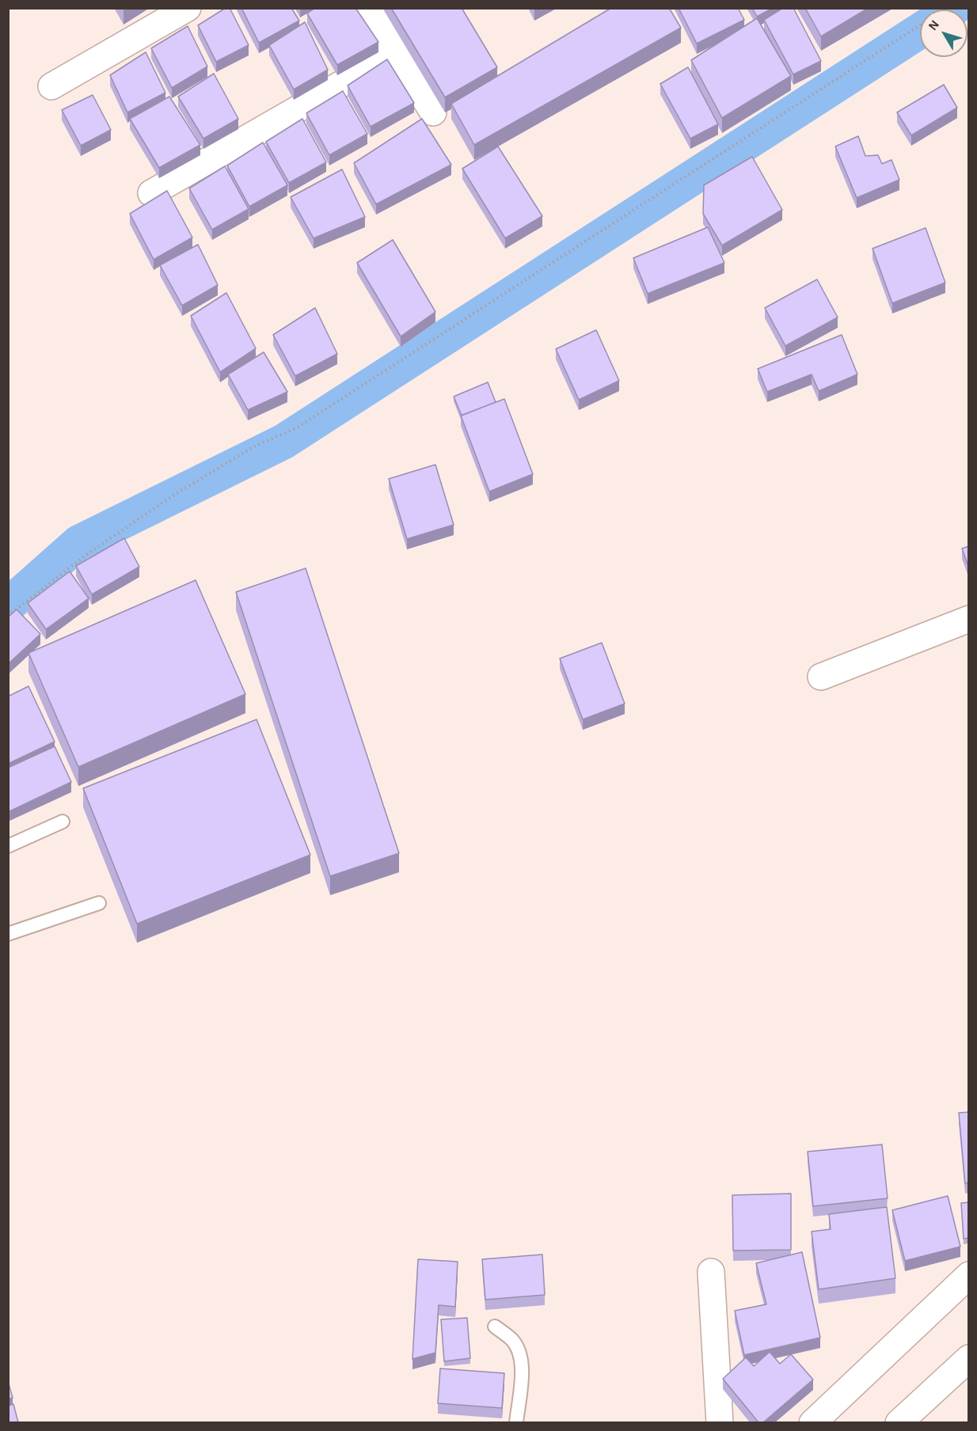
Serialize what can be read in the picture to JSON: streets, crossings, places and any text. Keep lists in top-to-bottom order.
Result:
{
  "north": "top left"
}
